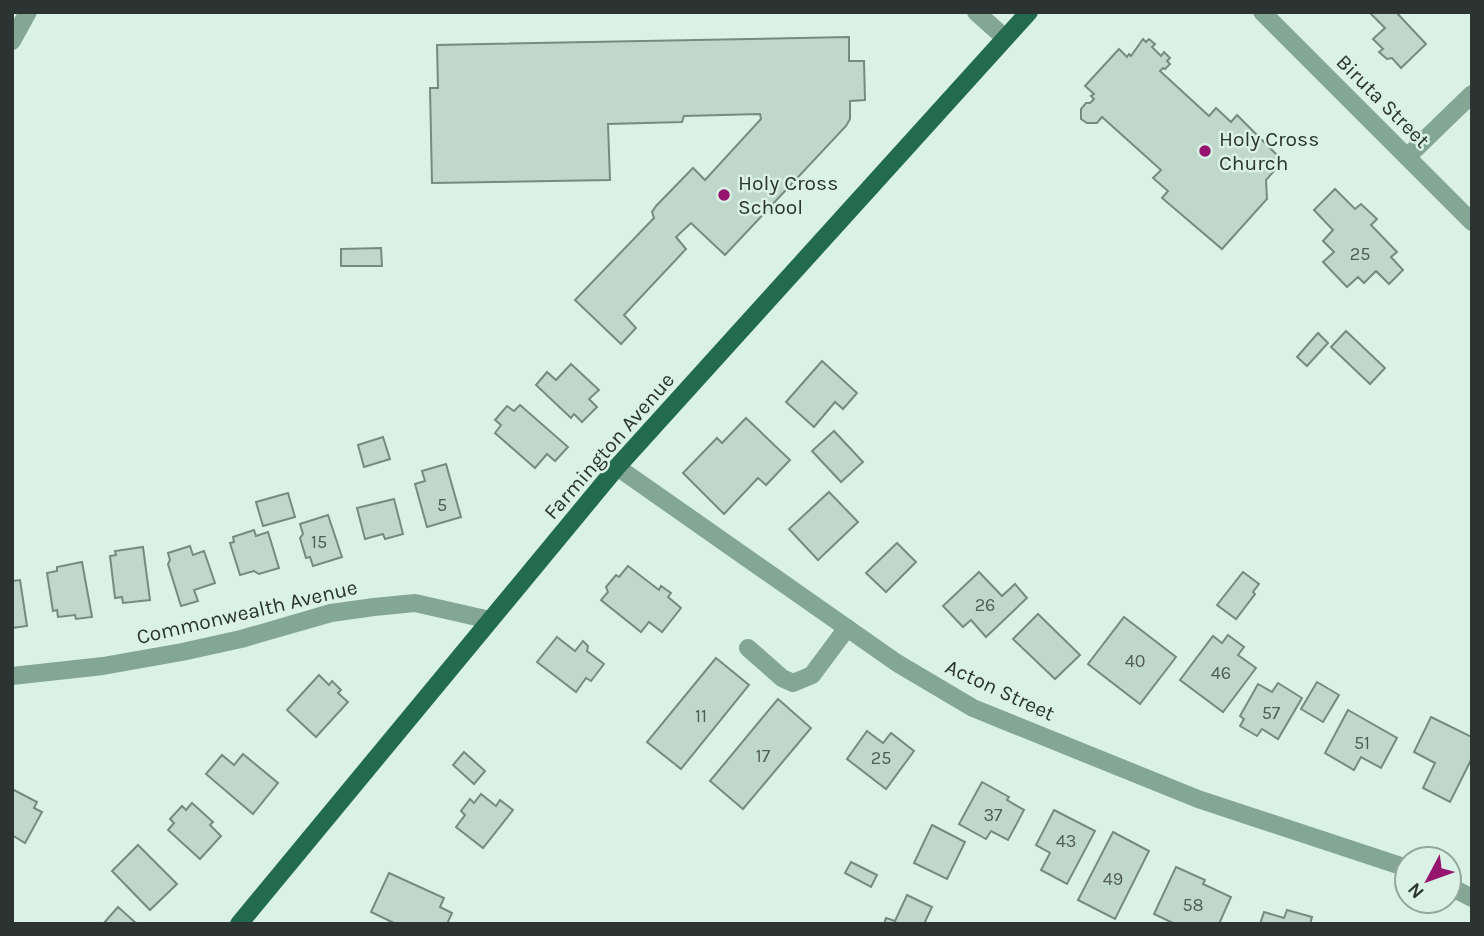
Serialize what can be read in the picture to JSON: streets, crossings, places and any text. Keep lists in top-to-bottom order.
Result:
{
  "streets": {
    "main road": ["Farmington Avenue"],
    "street": ["Biruta Street", "Commonwealth Avenue", "Acton Street"]
  },
  "crossings": [
    ["Farmington Avenue", "Commonwealth Avenue"],
    ["Farmington Avenue", "Acton Street"]
  ],
  "places": ["Holy Cross Church", "Holy Cross School"],
  "house_numbers": [
    "25",
    "5",
    "15",
    "26",
    "40",
    "46",
    "57",
    "11",
    "51",
    "17",
    "25",
    "37",
    "43",
    "49",
    "58"
  ],
  "north": "bottom left"
}
